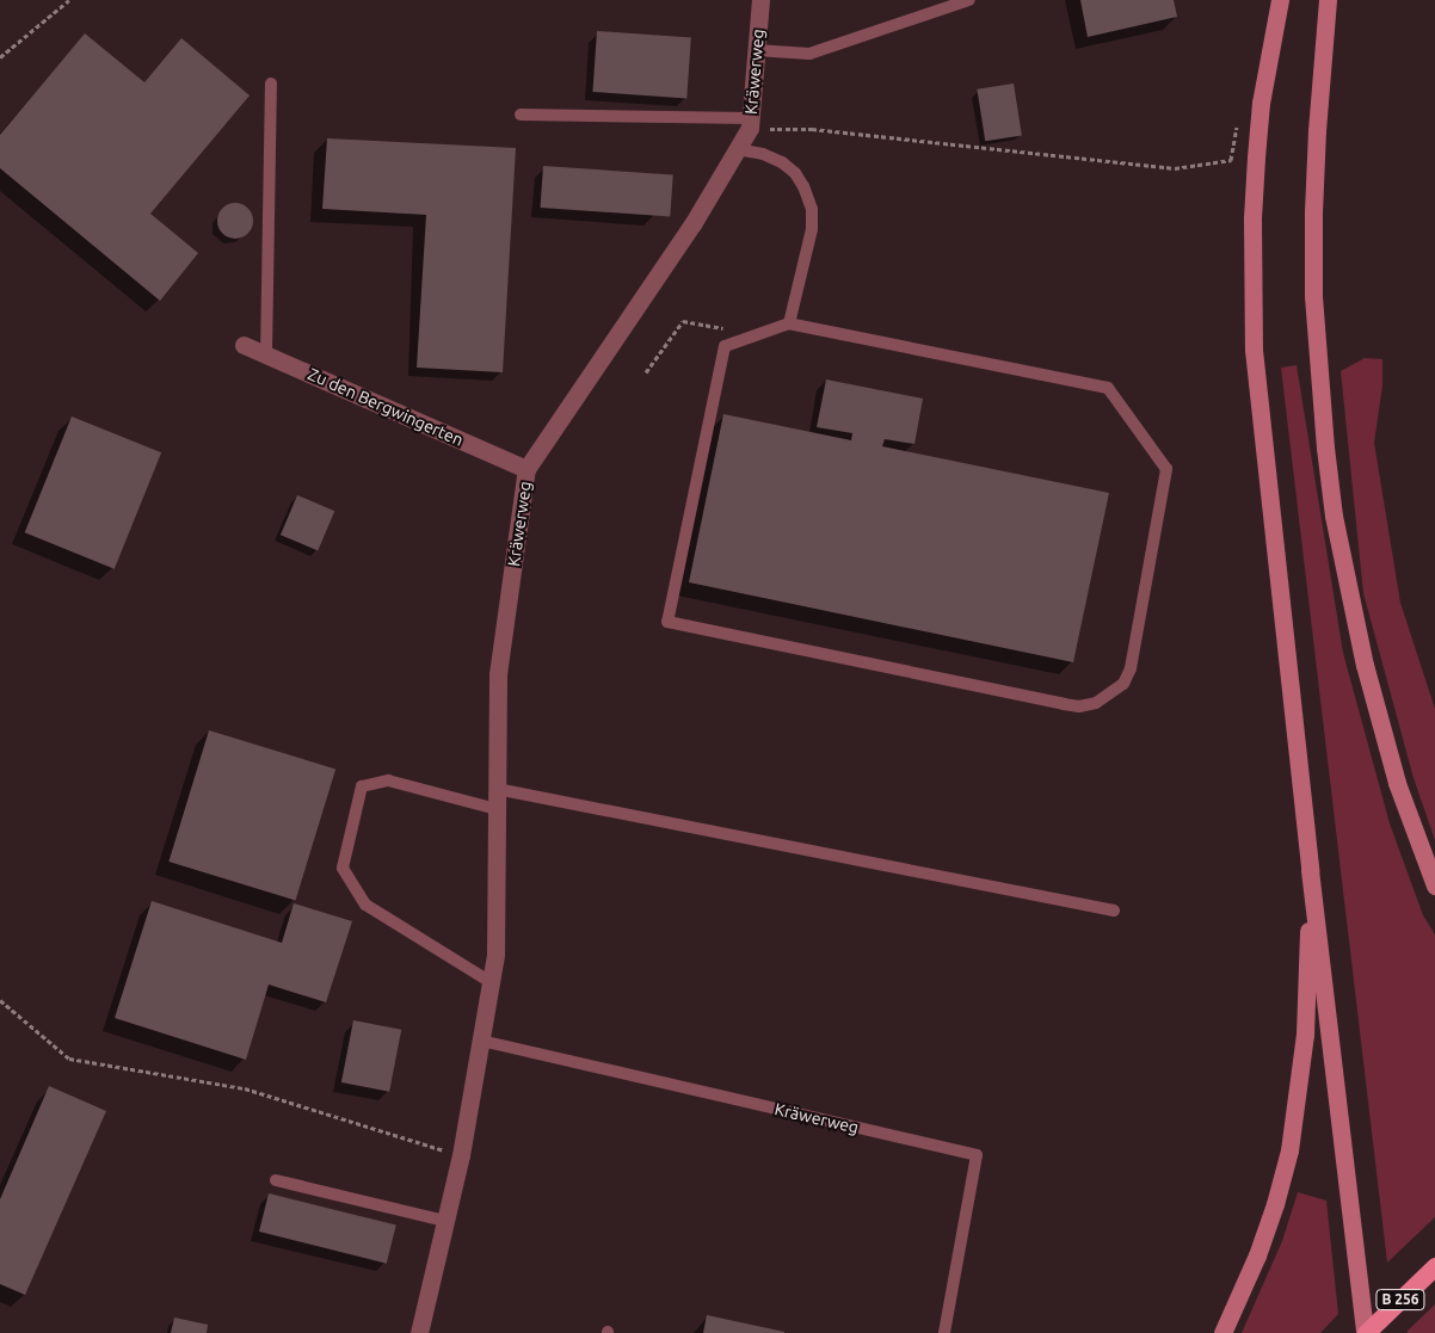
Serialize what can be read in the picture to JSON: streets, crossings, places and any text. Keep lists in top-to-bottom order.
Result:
{
  "streets": {
    "main road": ["B 256"],
    "street": ["Kräwerweg", "Zu den Bergwingerten"]
  },
  "crossings": [
    ["Kräwerweg", "Zu den Bergwingerten"]
  ]
}
